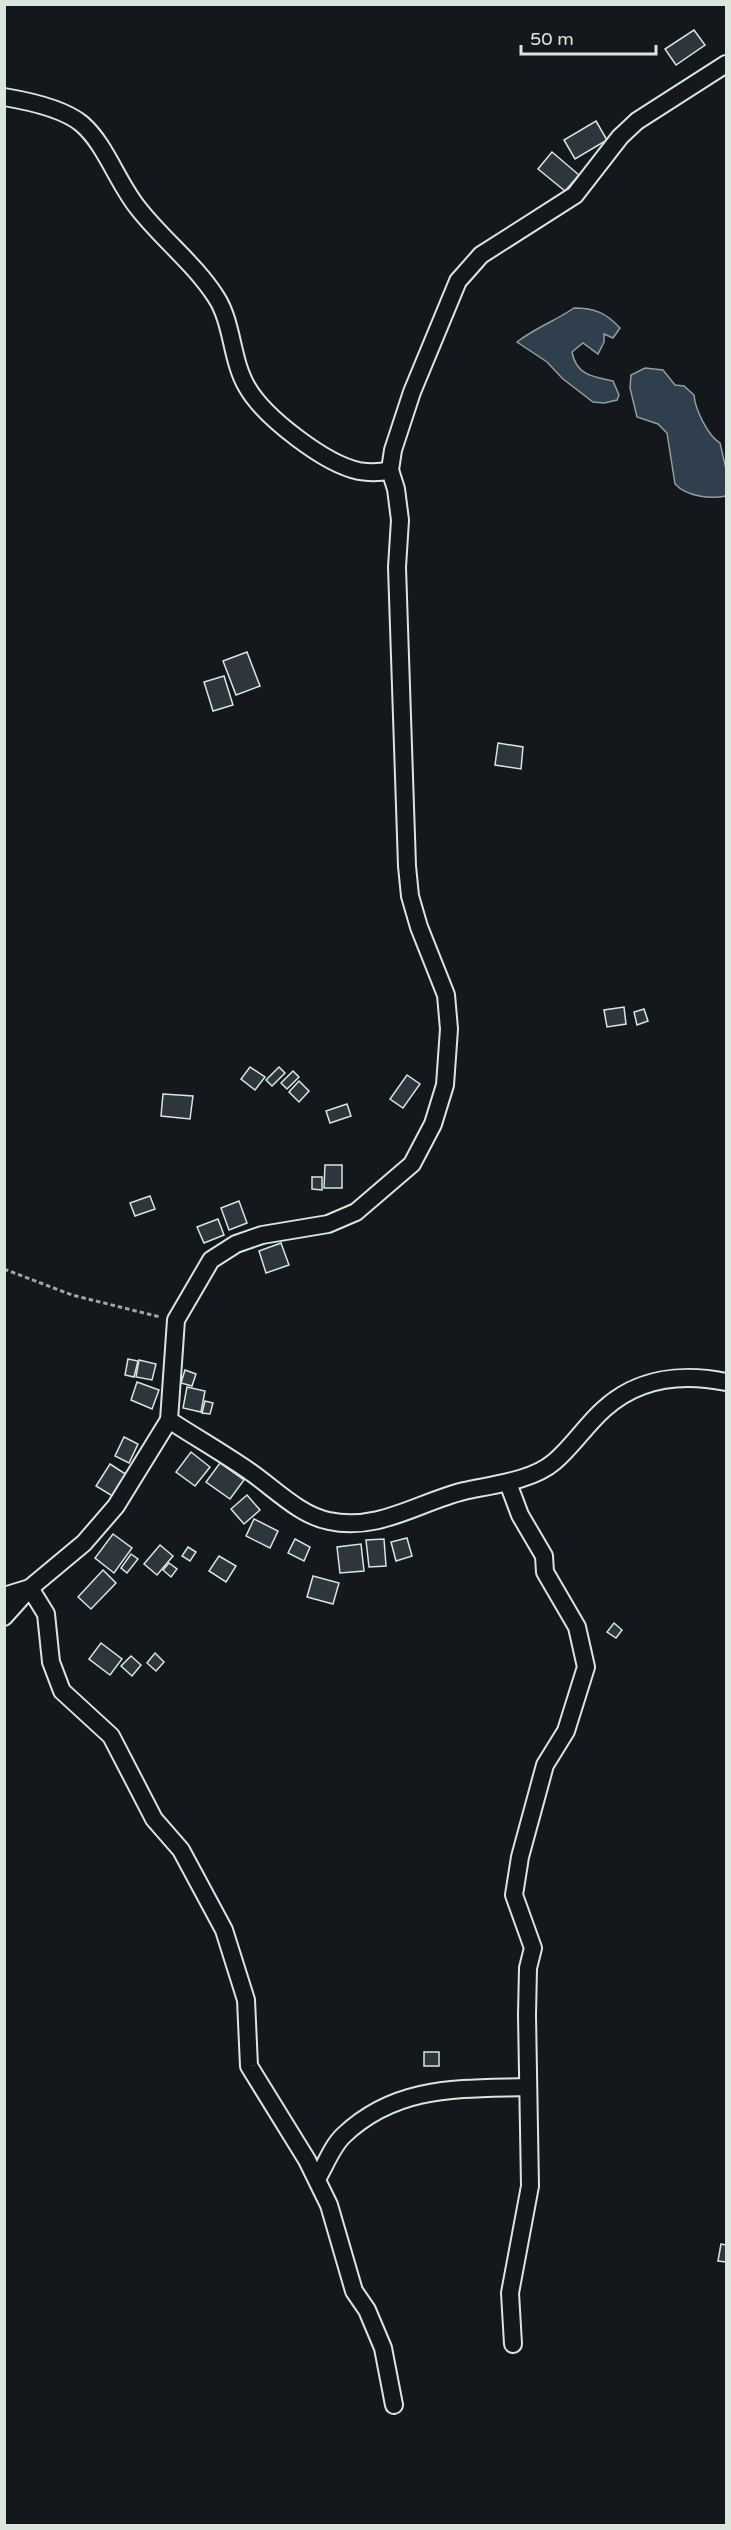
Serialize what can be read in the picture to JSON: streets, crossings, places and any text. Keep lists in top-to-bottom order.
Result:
{
  "scale_bar": "50 m"
}
